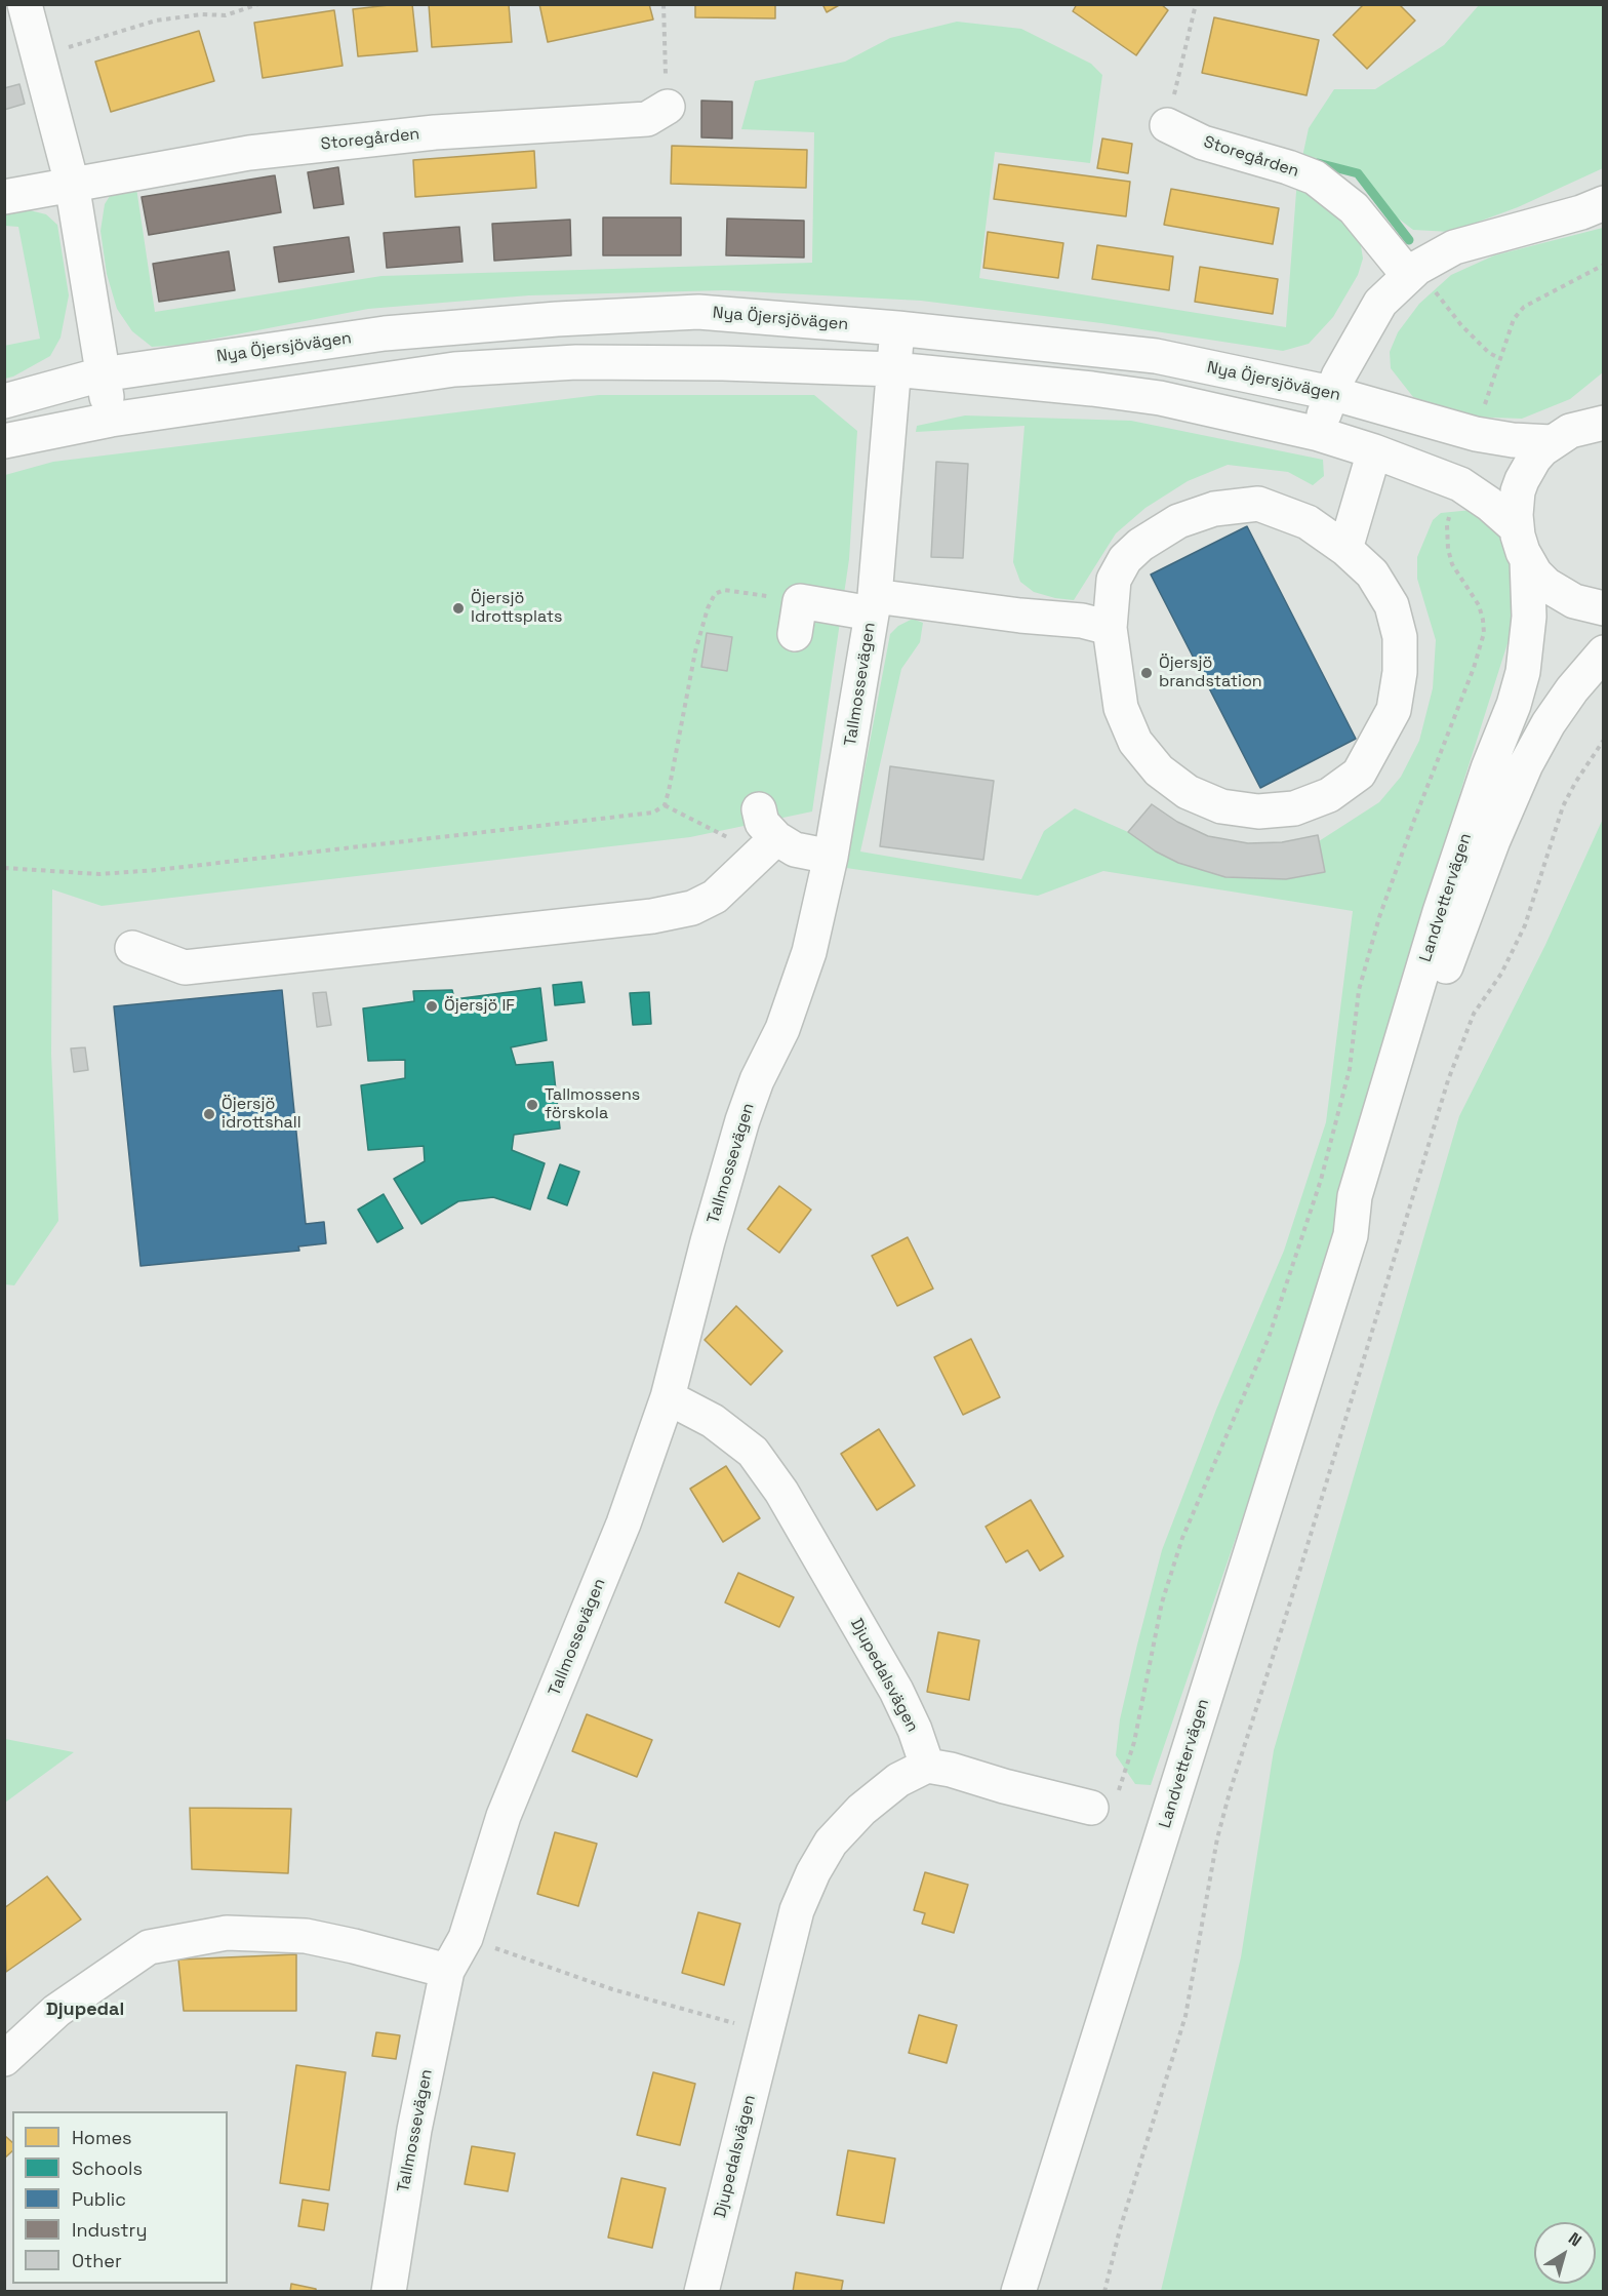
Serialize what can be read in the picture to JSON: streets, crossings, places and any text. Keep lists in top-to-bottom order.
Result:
{
  "streets": {
    "street": [
      "Storegården",
      "Nya Öjersjövägen",
      "Tallmossevägen",
      "Landvettervägen",
      "Djupedalsvägen"
    ]
  },
  "crossings": [
    ["Nya Öjersjövägen", "Tallmossevägen"],
    ["Nya Öjersjövägen", "Landvettervägen"],
    ["Tallmossevägen", "Djupedalsvägen"]
  ],
  "districts": ["Djupedal"],
  "places": [
    "Öjersjö Idrottsplats",
    "Öjersjö brandstation",
    "Öjersjö IF",
    "Tallmossens förskola",
    "Öjersjö idrottshall"
  ],
  "legend": [
    "Homes",
    "Schools",
    "Public",
    "Industry",
    "Other"
  ],
  "north": "top right"
}
